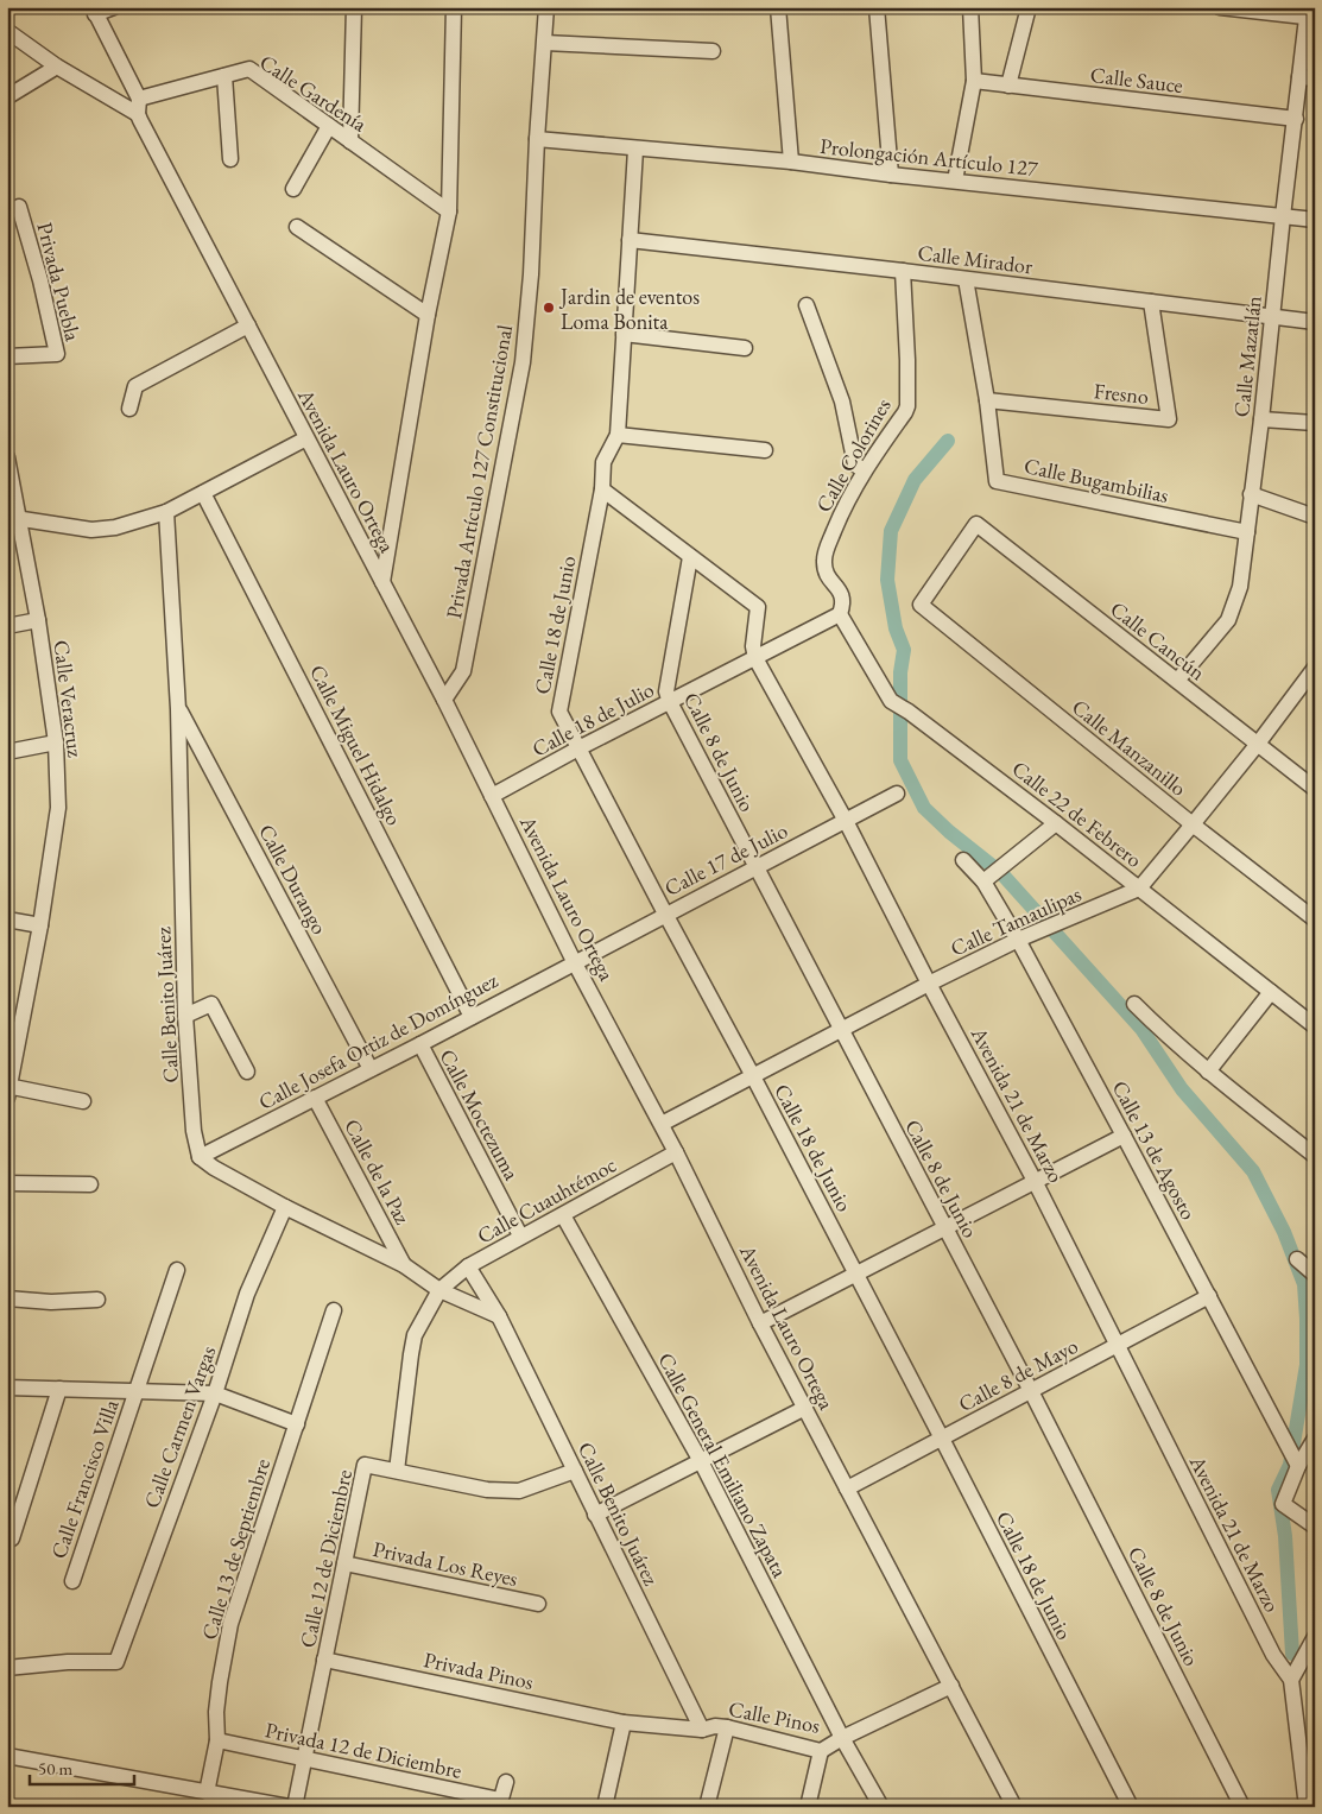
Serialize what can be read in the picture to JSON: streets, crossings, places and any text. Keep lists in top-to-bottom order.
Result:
{
  "streets": {
    "street": [
      "Calle Sauce",
      "Calle Gardenía",
      "Prolongación Artículo 127",
      "Calle Mirador",
      "Privada Puebla",
      "Calle Mazatlán",
      "Fresno",
      "Calle Colorines",
      "Avenida Lauro Ortega",
      "Privada Artículo 127 Constitucional",
      "Calle Bugambilias",
      "Calle 18 de Junio",
      "Calle Cancún",
      "Calle Veracruz",
      "Calle 18 de Julio",
      "Calle Miguel Hidalgo",
      "Calle Manzanillo",
      "Calle 8 de Junio",
      "Calle 22 de Febrero",
      "Calle 17 de Julio",
      "Calle Durango",
      "Calle Tamaulipas",
      "Calle Benito Juárez",
      "Calle Josefa Ortiz de Domínguez",
      "Avenida 21 de Marzo",
      "Calle Moctezuma",
      "Calle 13 de Agosto",
      "Calle de la Paz",
      "Calle Cuauhtémoc",
      "Calle 8 de Mayo",
      "Calle Carmen Vargas",
      "Calle General Emiliano Zapata",
      "Calle Francisco Villa",
      "Calle 13 de Septiembre",
      "Calle 12 de Diciembre",
      "Privada Los Reyes",
      "Privada Pinos",
      "Calle Pinos",
      "Privada 12 de Diciembre"
    ]
  },
  "crossings": [
    ["Calle Sauce", "Calle Mazatlán"],
    ["Calle Gardenía", "Avenida Lauro Ortega"],
    ["Prolongación Artículo 127", "Calle Mazatlán"],
    ["Prolongación Artículo 127", "Privada Artículo 127 Constitucional"],
    ["Calle Mirador", "Calle Mazatlán"],
    ["Calle Mirador", "Fresno"],
    ["Calle Mirador", "Calle Colorines"],
    ["Calle Mirador", "Calle Bugambilias"],
    ["Calle Mazatlán", "Calle Bugambilias"],
    ["Calle Mazatlán", "Calle Cancún"],
    ["Fresno", "Calle Bugambilias"],
    ["Calle Colorines", "Calle 18 de Julio"],
    ["Calle Colorines", "Calle 22 de Febrero"],
    ["Avenida Lauro Ortega", "Privada Artículo 127 Constitucional"],
    ["Avenida Lauro Ortega", "Calle 18 de Julio"],
    ["Avenida Lauro Ortega", "Calle 17 de Julio"],
    ["Avenida Lauro Ortega", "Calle Tamaulipas"],
    ["Avenida Lauro Ortega", "Calle Josefa Ortiz de Domínguez"],
    ["Avenida Lauro Ortega", "Calle Cuauhtémoc"],
    ["Avenida Lauro Ortega", "Calle 8 de Mayo"],
    ["Avenida Lauro Ortega", "Calle Pinos"],
    ["Calle 18 de Junio", "Calle 18 de Julio"],
    ["Calle 18 de Junio", "Calle 17 de Julio"],
    ["Calle 18 de Junio", "Calle Tamaulipas"],
    ["Calle 18 de Junio", "Avenida 21 de Marzo"],
    ["Calle 18 de Junio", "Calle 8 de Mayo"],
    ["Calle Cancún", "Calle Manzanillo"],
    ["Calle Cancún", "Calle Tamaulipas"],
    ["Calle 18 de Julio", "Calle 8 de Junio"],
    ["Calle 18 de Julio", "Calle 22 de Febrero"],
    ["Calle 18 de Julio", "Avenida 21 de Marzo"],
    ["Calle Miguel Hidalgo", "Calle Josefa Ortiz de Domínguez"],
    ["Calle Manzanillo", "Calle Tamaulipas"],
    ["Calle 8 de Junio", "Calle 17 de Julio"],
    ["Calle 8 de Junio", "Calle Tamaulipas"],
    ["Calle 8 de Junio", "Avenida 21 de Marzo"],
    ["Calle 8 de Junio", "Calle 8 de Mayo"],
    ["Calle 22 de Febrero", "Calle Tamaulipas"],
    ["Calle 17 de Julio", "Calle Josefa Ortiz de Domínguez"],
    ["Calle 17 de Julio", "Avenida 21 de Marzo"],
    ["Calle Durango", "Calle Benito Juárez"],
    ["Calle Durango", "Calle Josefa Ortiz de Domínguez"],
    ["Calle Tamaulipas", "Avenida 21 de Marzo"],
    ["Calle Tamaulipas", "Calle 13 de Agosto"],
    ["Calle Benito Juárez", "Calle Josefa Ortiz de Domínguez"],
    ["Calle Benito Juárez", "Calle Cuauhtémoc"],
    ["Calle Benito Juárez", "Calle Pinos"],
    ["Calle Josefa Ortiz de Domínguez", "Calle Moctezuma"],
    ["Calle Josefa Ortiz de Domínguez", "Calle de la Paz"],
    ["Avenida 21 de Marzo", "Calle 8 de Mayo"],
    ["Calle Moctezuma", "Calle Cuauhtémoc"],
    ["Calle 13 de Agosto", "Calle 8 de Mayo"],
    ["Calle Cuauhtémoc", "Calle General Emiliano Zapata"],
    ["Calle General Emiliano Zapata", "Calle Pinos"],
    ["Calle 13 de Septiembre", "Privada 12 de Diciembre"],
    ["Calle 12 de Diciembre", "Privada Los Reyes"],
    ["Calle 12 de Diciembre", "Privada Pinos"],
    ["Calle 12 de Diciembre", "Privada 12 de Diciembre"],
    ["Privada Pinos", "Calle Pinos"]
  ],
  "places": ["Jardin de eventos Loma Bonita"],
  "scale_bar": "50 m"
}
